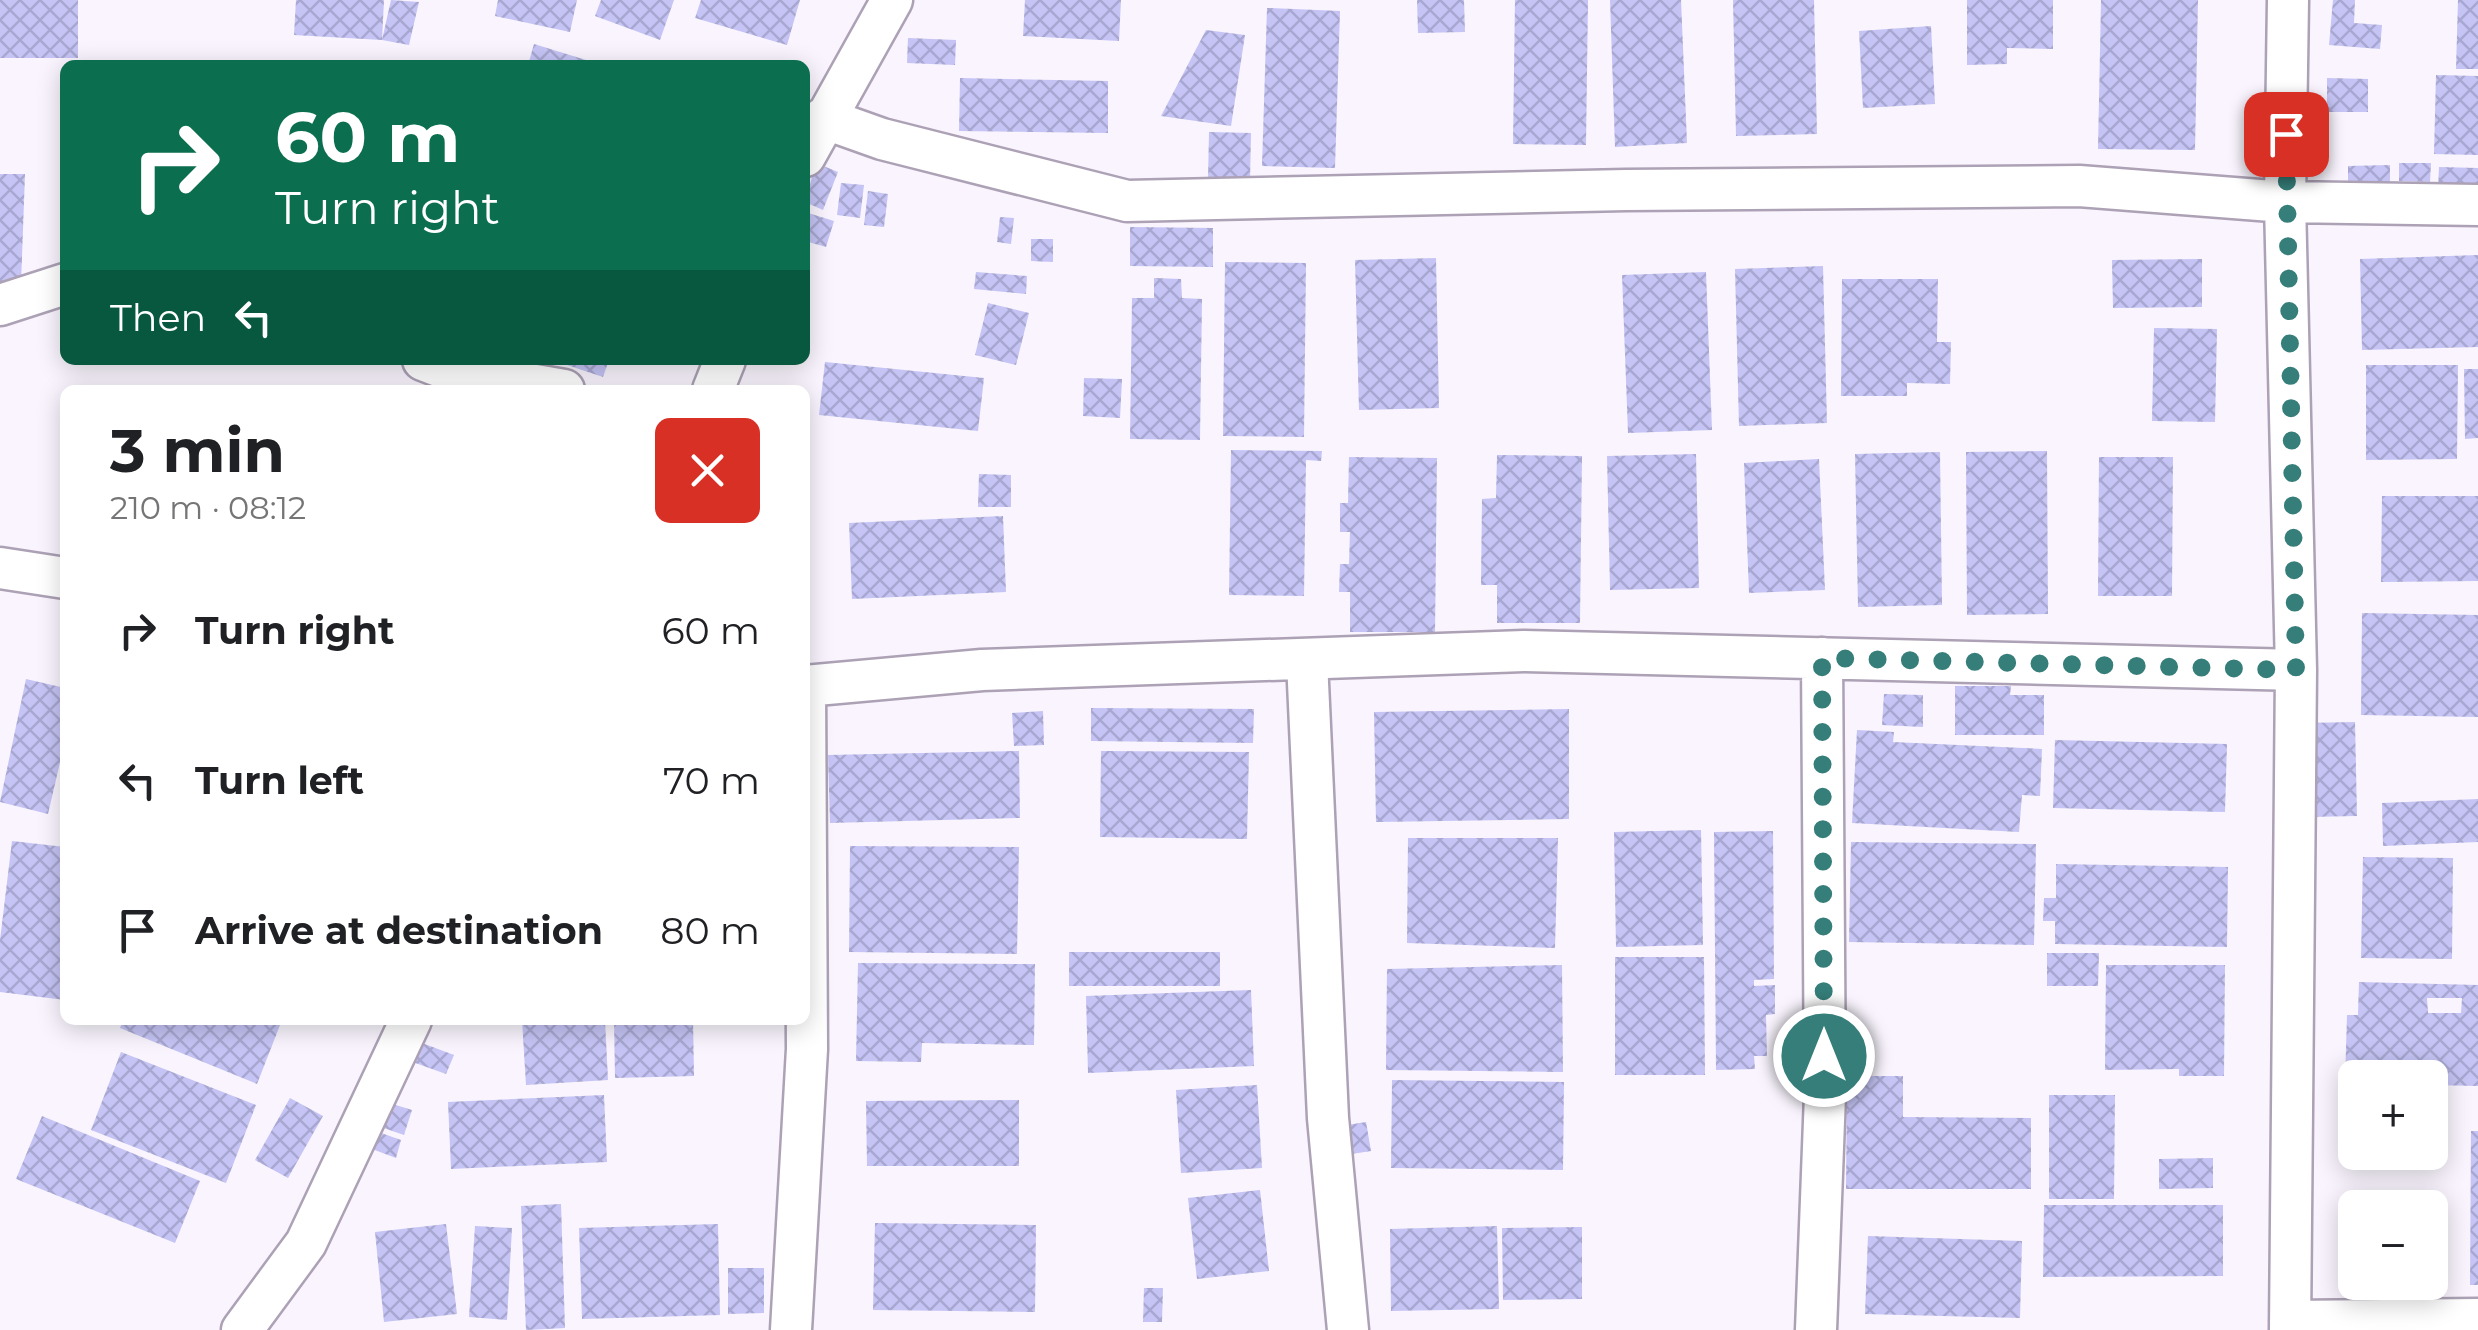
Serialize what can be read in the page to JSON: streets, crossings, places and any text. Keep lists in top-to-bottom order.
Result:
{
  "page": {
    "turn": ["60 m", "Turn right"],
    "then": "Then",
    "heading": ["3 min", "210 m · 08:12"],
    "list": [
      {
        "name": "Turn right",
        "value": "60 m"
      },
      {
        "name": "Turn left",
        "value": "70 m"
      },
      {
        "name": "Arrive at destination",
        "value": "80 m"
      }
    ],
    "map_buttons": ["+", "−"]
  }
}
